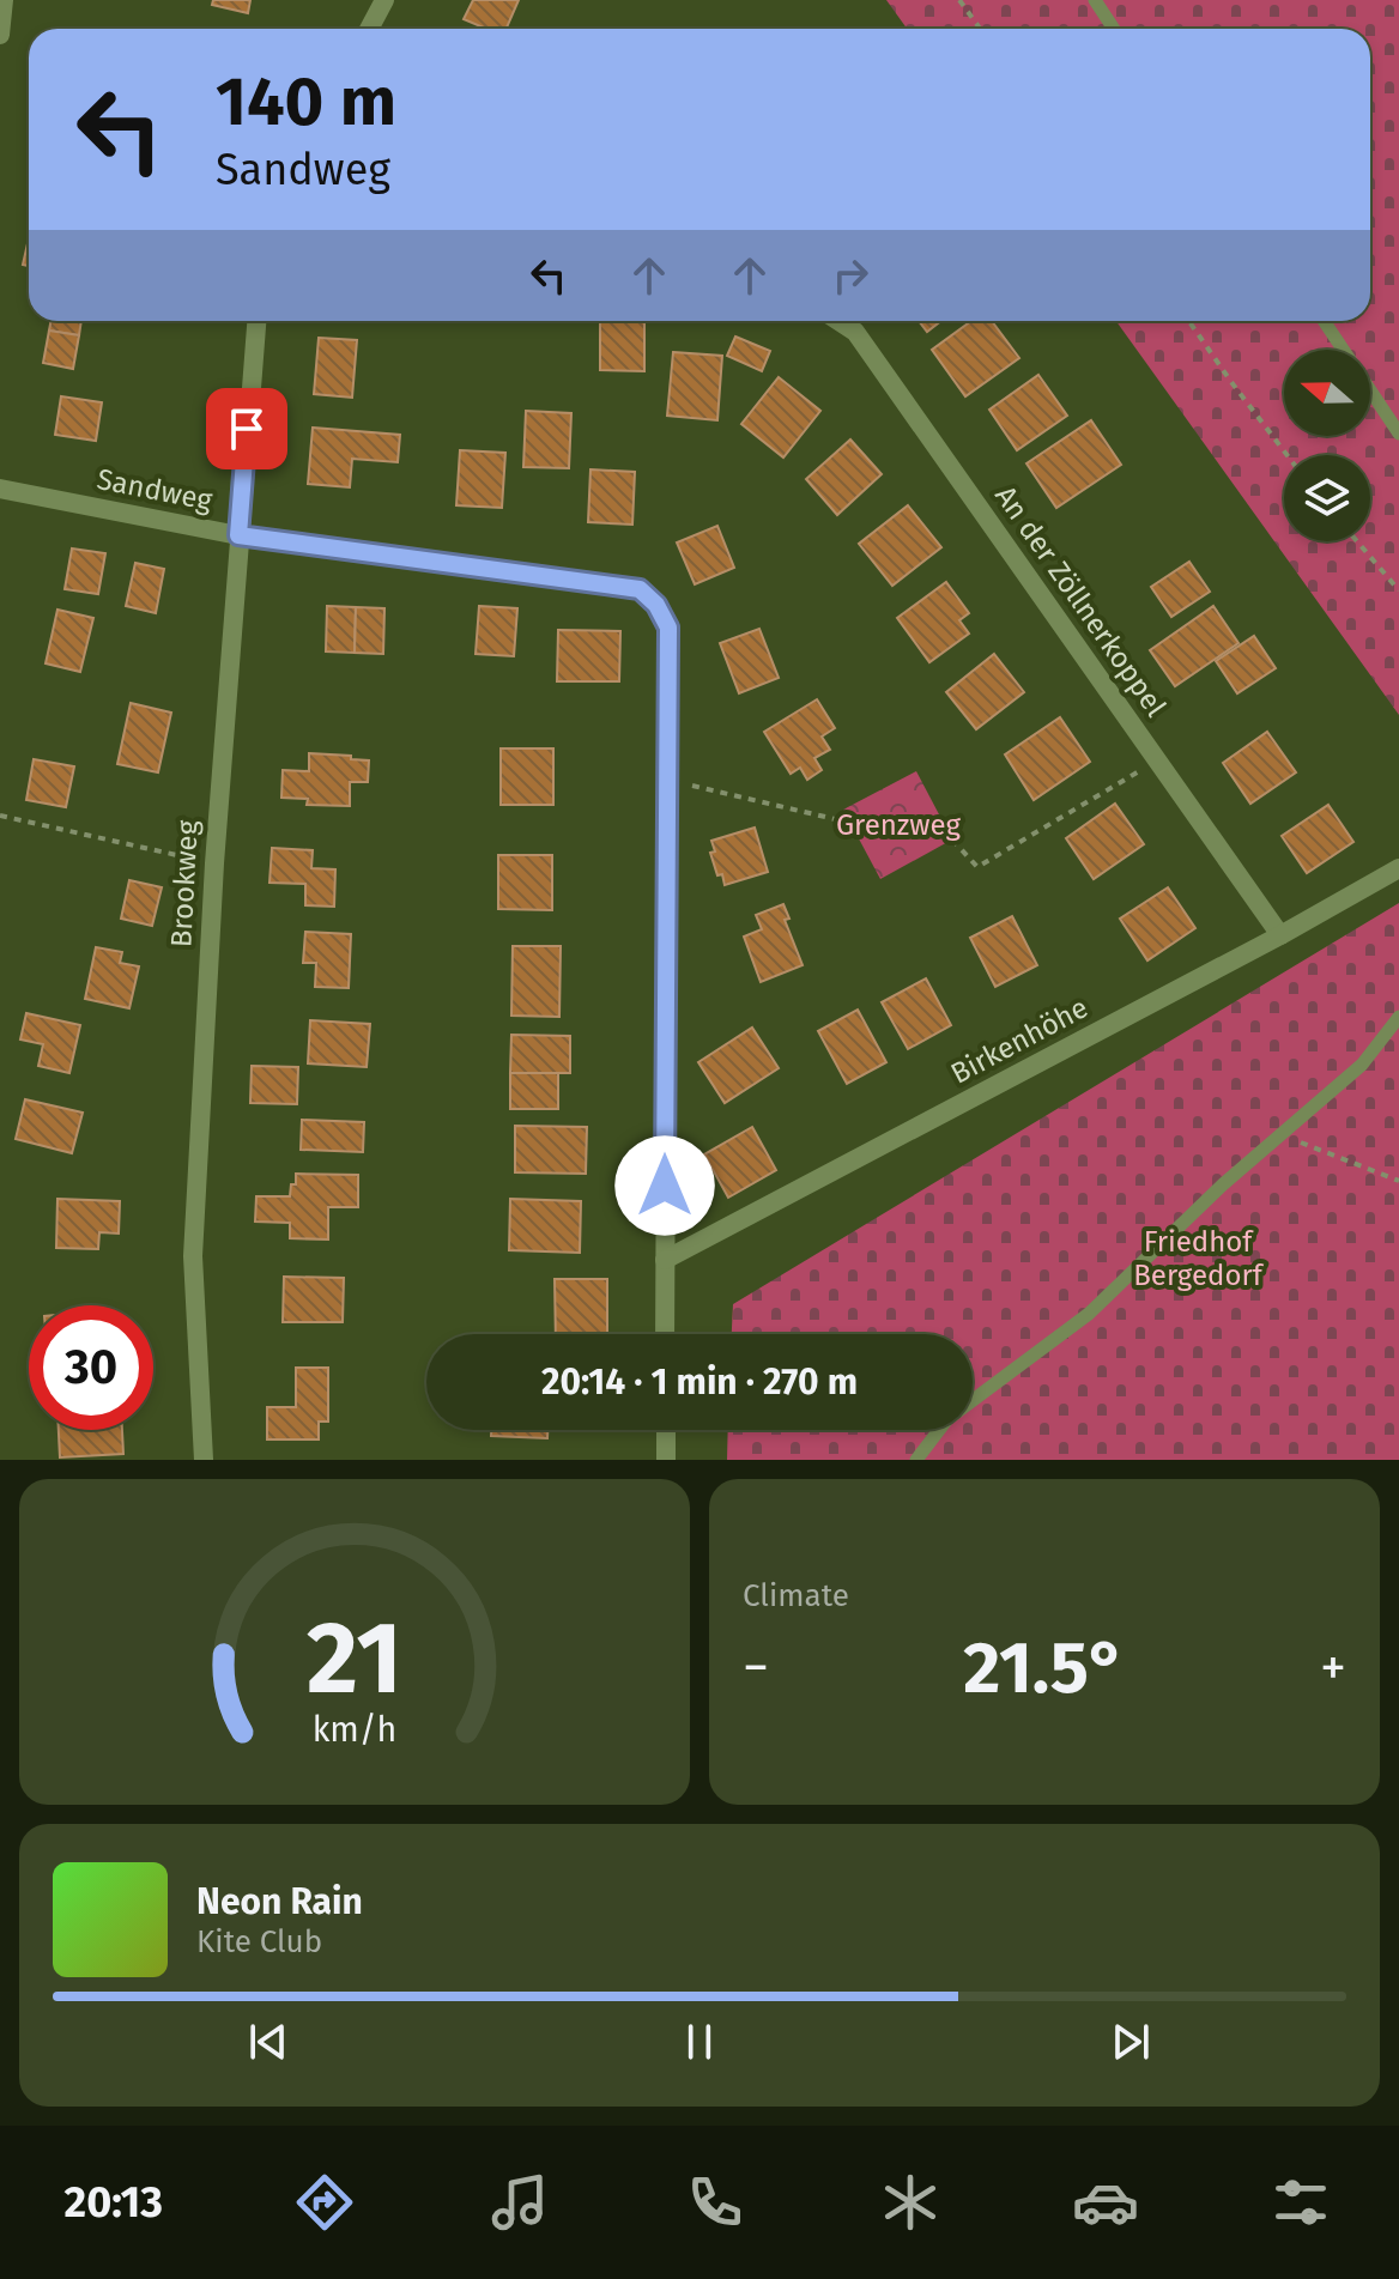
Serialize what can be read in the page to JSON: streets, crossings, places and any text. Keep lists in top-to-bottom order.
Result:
{
  "streets": {
    "street": [
      "Sandweg",
      "An der Zöllnerkoppel",
      "Brookweg",
      "Birkenhöhe"
    ]
  },
  "crossings": [
    ["Sandweg", "Brookweg"],
    ["An der Zöllnerkoppel", "Birkenhöhe"]
  ],
  "parks": ["Grenzweg", "Friedhof Bergedorf"],
  "north": "left",
  "page": {
    "turn": ["140 m", "Sandweg"],
    "limit": "30",
    "trip": "20:14 · 1 min · 270 m",
    "tile": "Climate",
    "heat": ["−", "21.5°", "+"],
    "song": ["Neon Rain", "Kite Club"],
    "tabs": "20:13",
    "gauge": ["21", "km/h"]
  }
}
